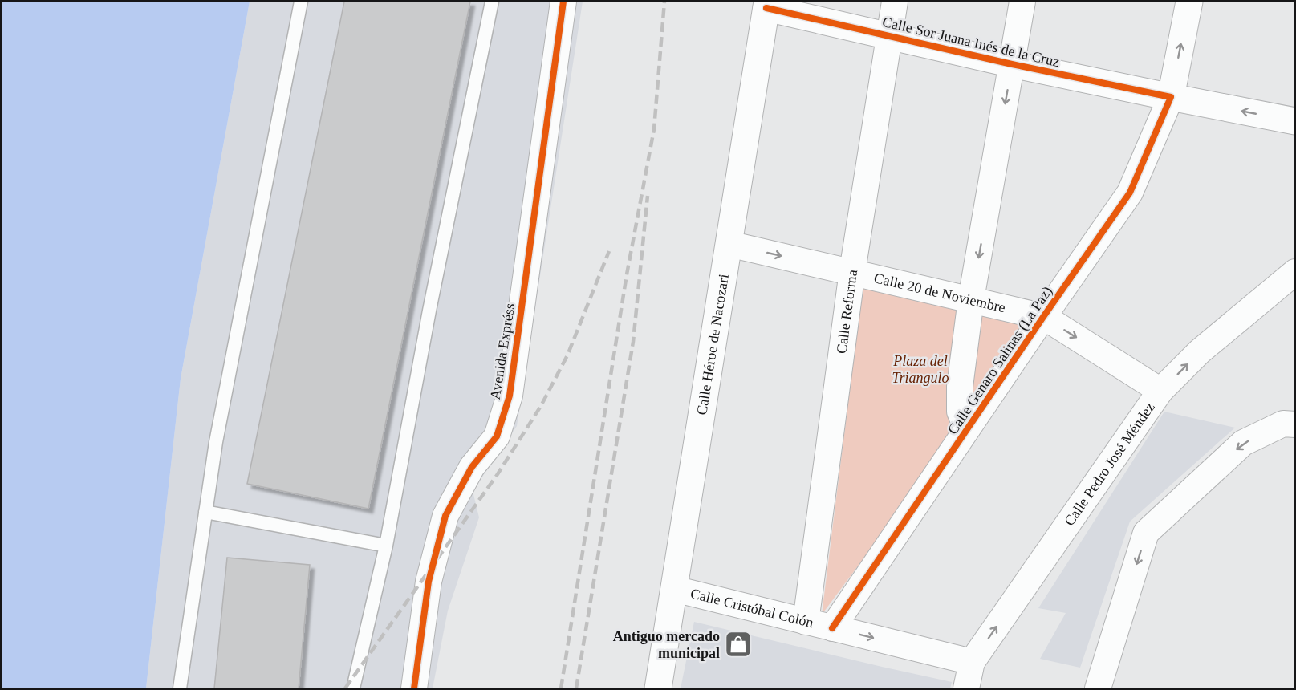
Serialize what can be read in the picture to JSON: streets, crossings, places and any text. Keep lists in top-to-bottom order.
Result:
{
  "streets": {
    "street": [
      "Calle Sor Juana Inés de la Cruz",
      "Calle 20 de Noviembre",
      "Calle Reforma",
      "Calle Héroe de Nacozari",
      "Avenida Expréss",
      "Calle Genaro Salinas (La Paz)",
      "Calle Pedro José Méndez",
      "Calle Cristóbal Colón"
    ]
  },
  "crossings": [
    ["Calle Sor Juana Inés de la Cruz", "Calle Reforma"],
    ["Calle Sor Juana Inés de la Cruz", "Calle Héroe de Nacozari"],
    ["Calle Sor Juana Inés de la Cruz", "Calle Genaro Salinas (La Paz)"],
    ["Calle 20 de Noviembre", "Calle Reforma"],
    ["Calle 20 de Noviembre", "Calle Héroe de Nacozari"],
    ["Calle 20 de Noviembre", "Calle Genaro Salinas (La Paz)"],
    ["Calle 20 de Noviembre", "Calle Pedro José Méndez"],
    ["Calle Reforma", "Calle Cristóbal Colón"],
    ["Calle Héroe de Nacozari", "Calle Cristóbal Colón"],
    ["Calle Genaro Salinas (La Paz)", "Calle Cristóbal Colón"],
    ["Calle Pedro José Méndez", "Calle Cristóbal Colón"]
  ],
  "one_way": ["Calle 20 de Noviembre", "Calle Cristóbal Colón"],
  "parks": ["Plaza del Triangulo"],
  "places": {
    "shop": ["Antiguo mercado municipal"]
  }
}
